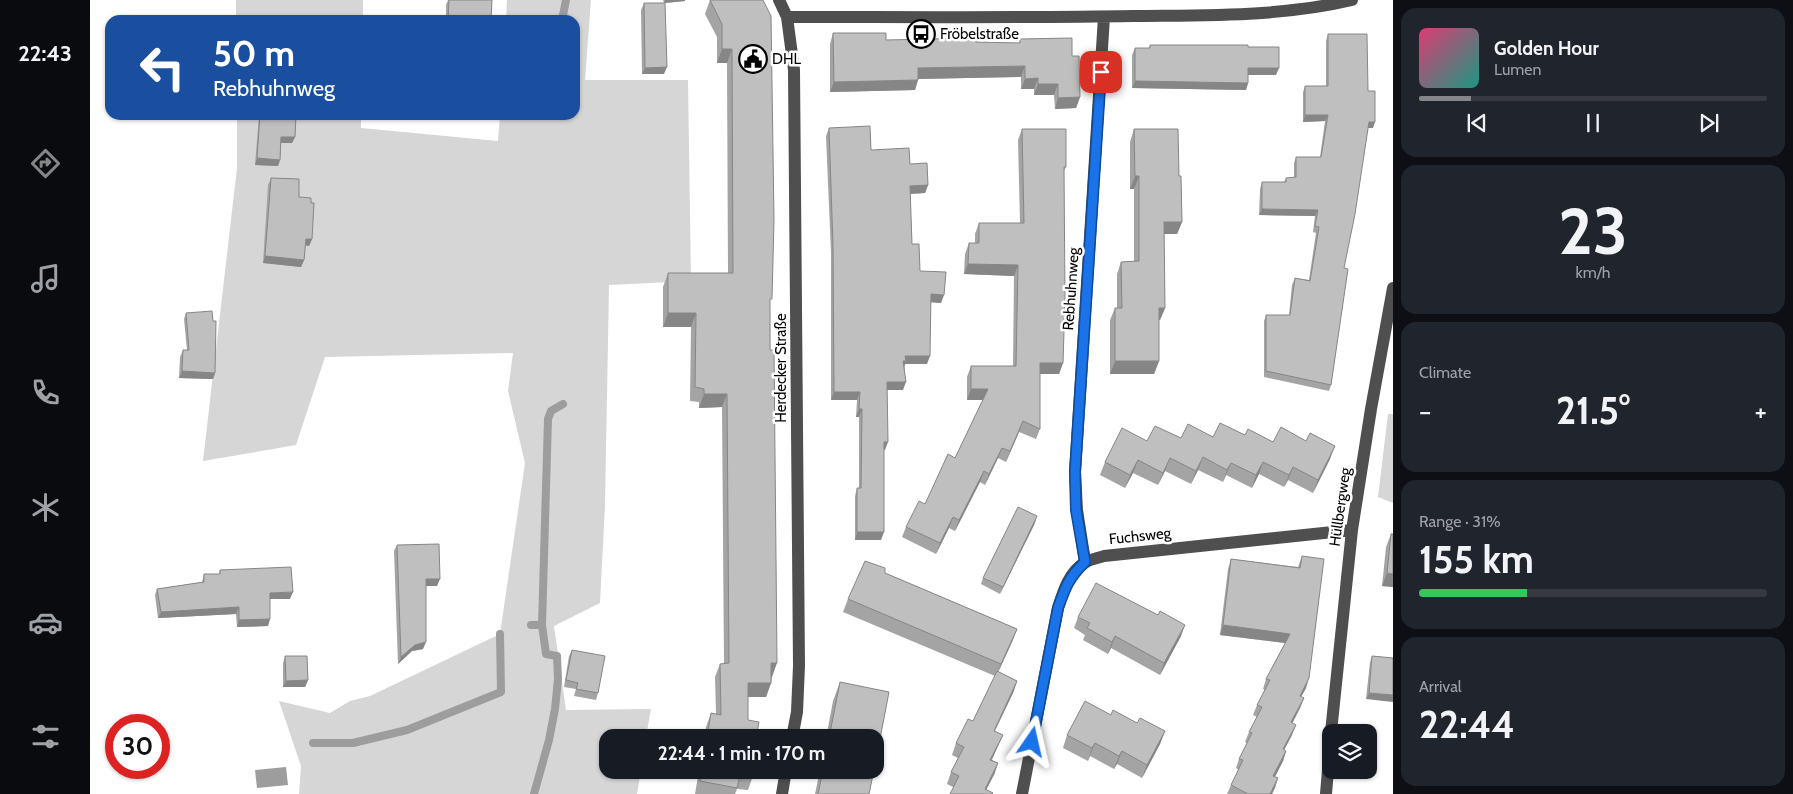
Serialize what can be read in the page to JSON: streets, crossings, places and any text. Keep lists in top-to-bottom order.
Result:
{
  "streets": {
    "street": [
      "Rebhuhnweg",
      "Herdecker Straße",
      "Hüllbergweg",
      "Fuchsweg"
    ]
  },
  "crossings": [
    ["Rebhuhnweg", "Fuchsweg"],
    ["Hüllbergweg", "Fuchsweg"]
  ],
  "places": {
    "bus stop": ["Fröbelstraße"],
    "public building": ["DHL"]
  },
  "page": {
    "tabs": "22:43",
    "turn": ["50 m", "Rebhuhnweg"],
    "song": ["Golden Hour", "Lumen"],
    "tile": [
      ["23", "km/h"],
      "Climate",
      ["Range · 31%", "155 km"],
      ["Arrival", "22:44"]
    ],
    "heat": ["−", "21.5°", "+"],
    "limit": "30",
    "trip": "22:44 · 1 min · 170 m"
  }
}
